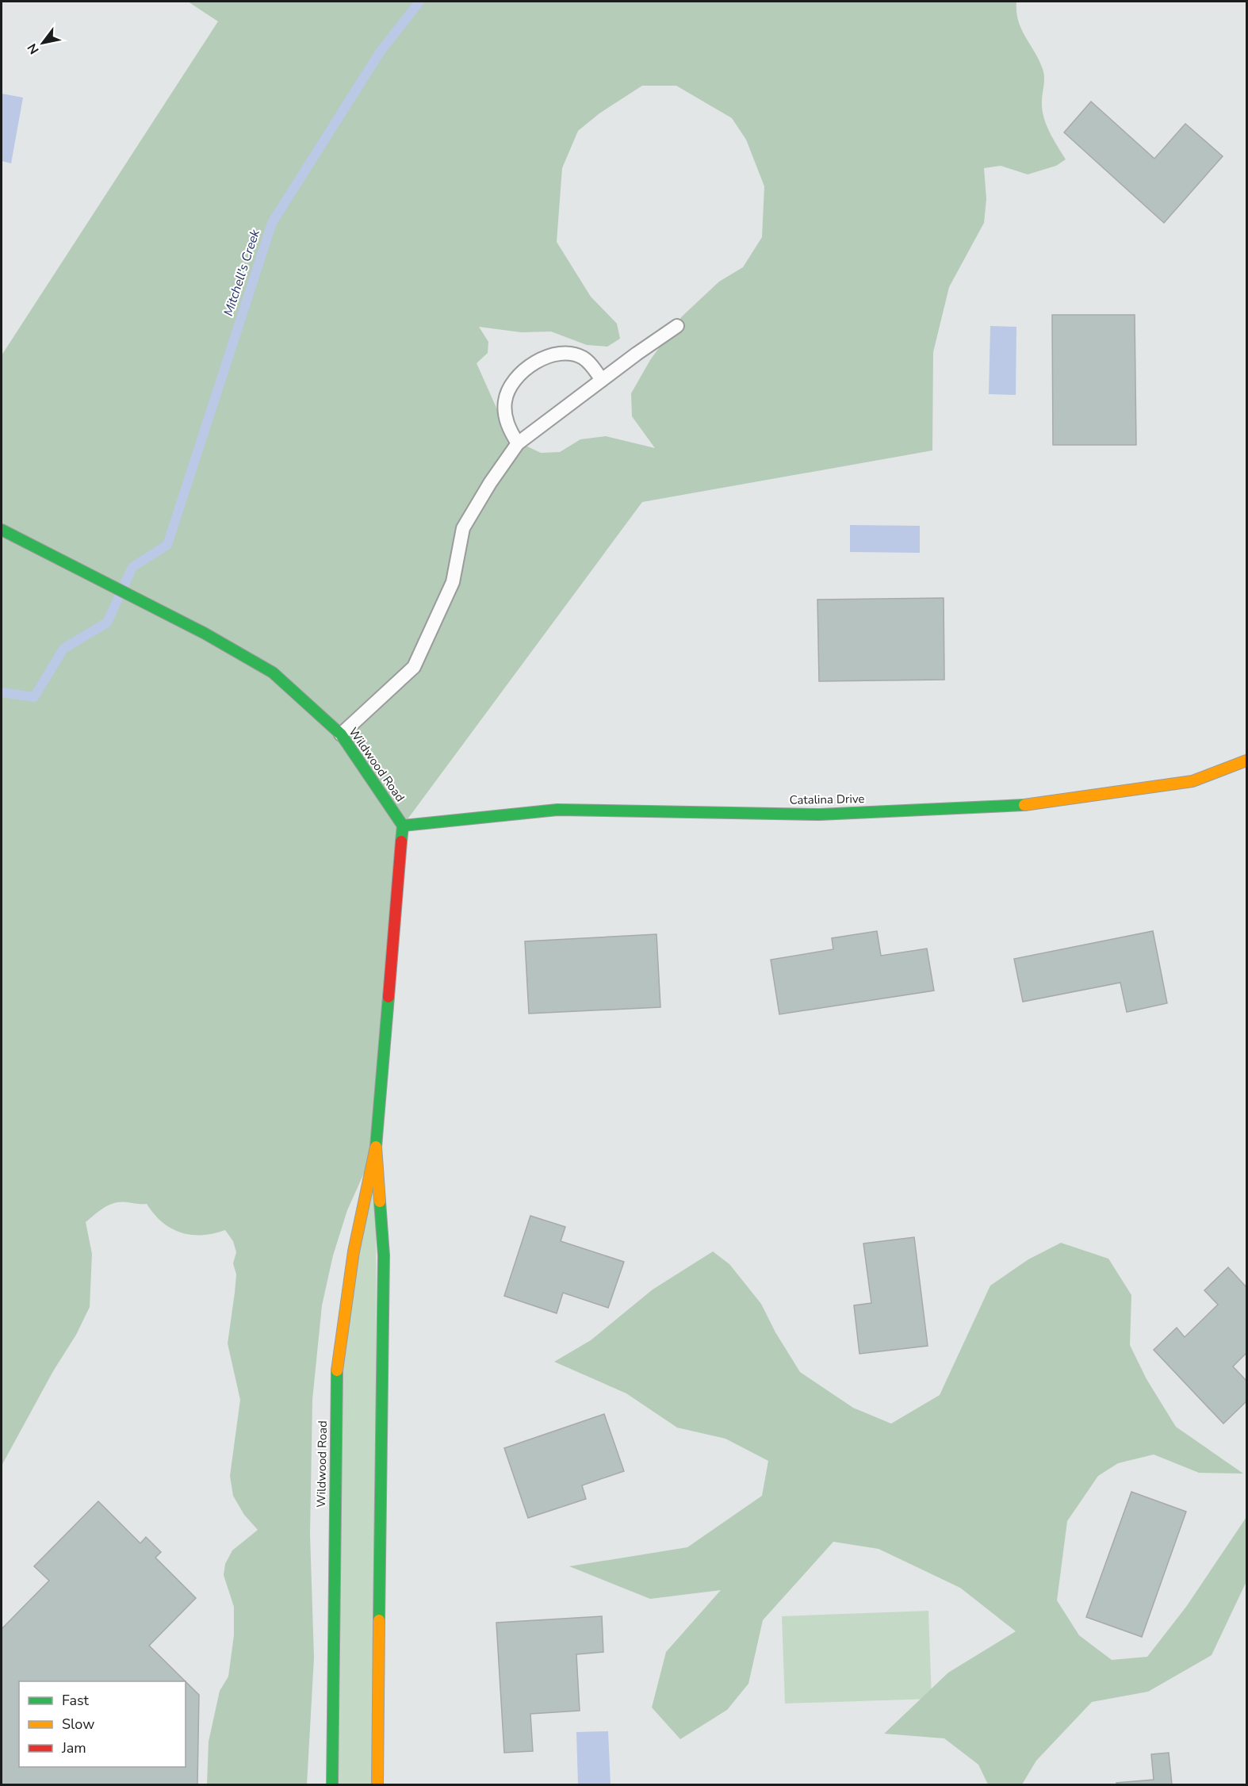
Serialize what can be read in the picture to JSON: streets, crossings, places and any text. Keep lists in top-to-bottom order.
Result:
{
  "streets": {
    "street": ["Wildwood Road", "Catalina Drive"]
  },
  "crossings": [
    ["Wildwood Road", "Catalina Drive"]
  ],
  "water": ["Mitchell's Creek"],
  "legend": ["Fast", "Slow", "Jam"],
  "north": "bottom left"
}
